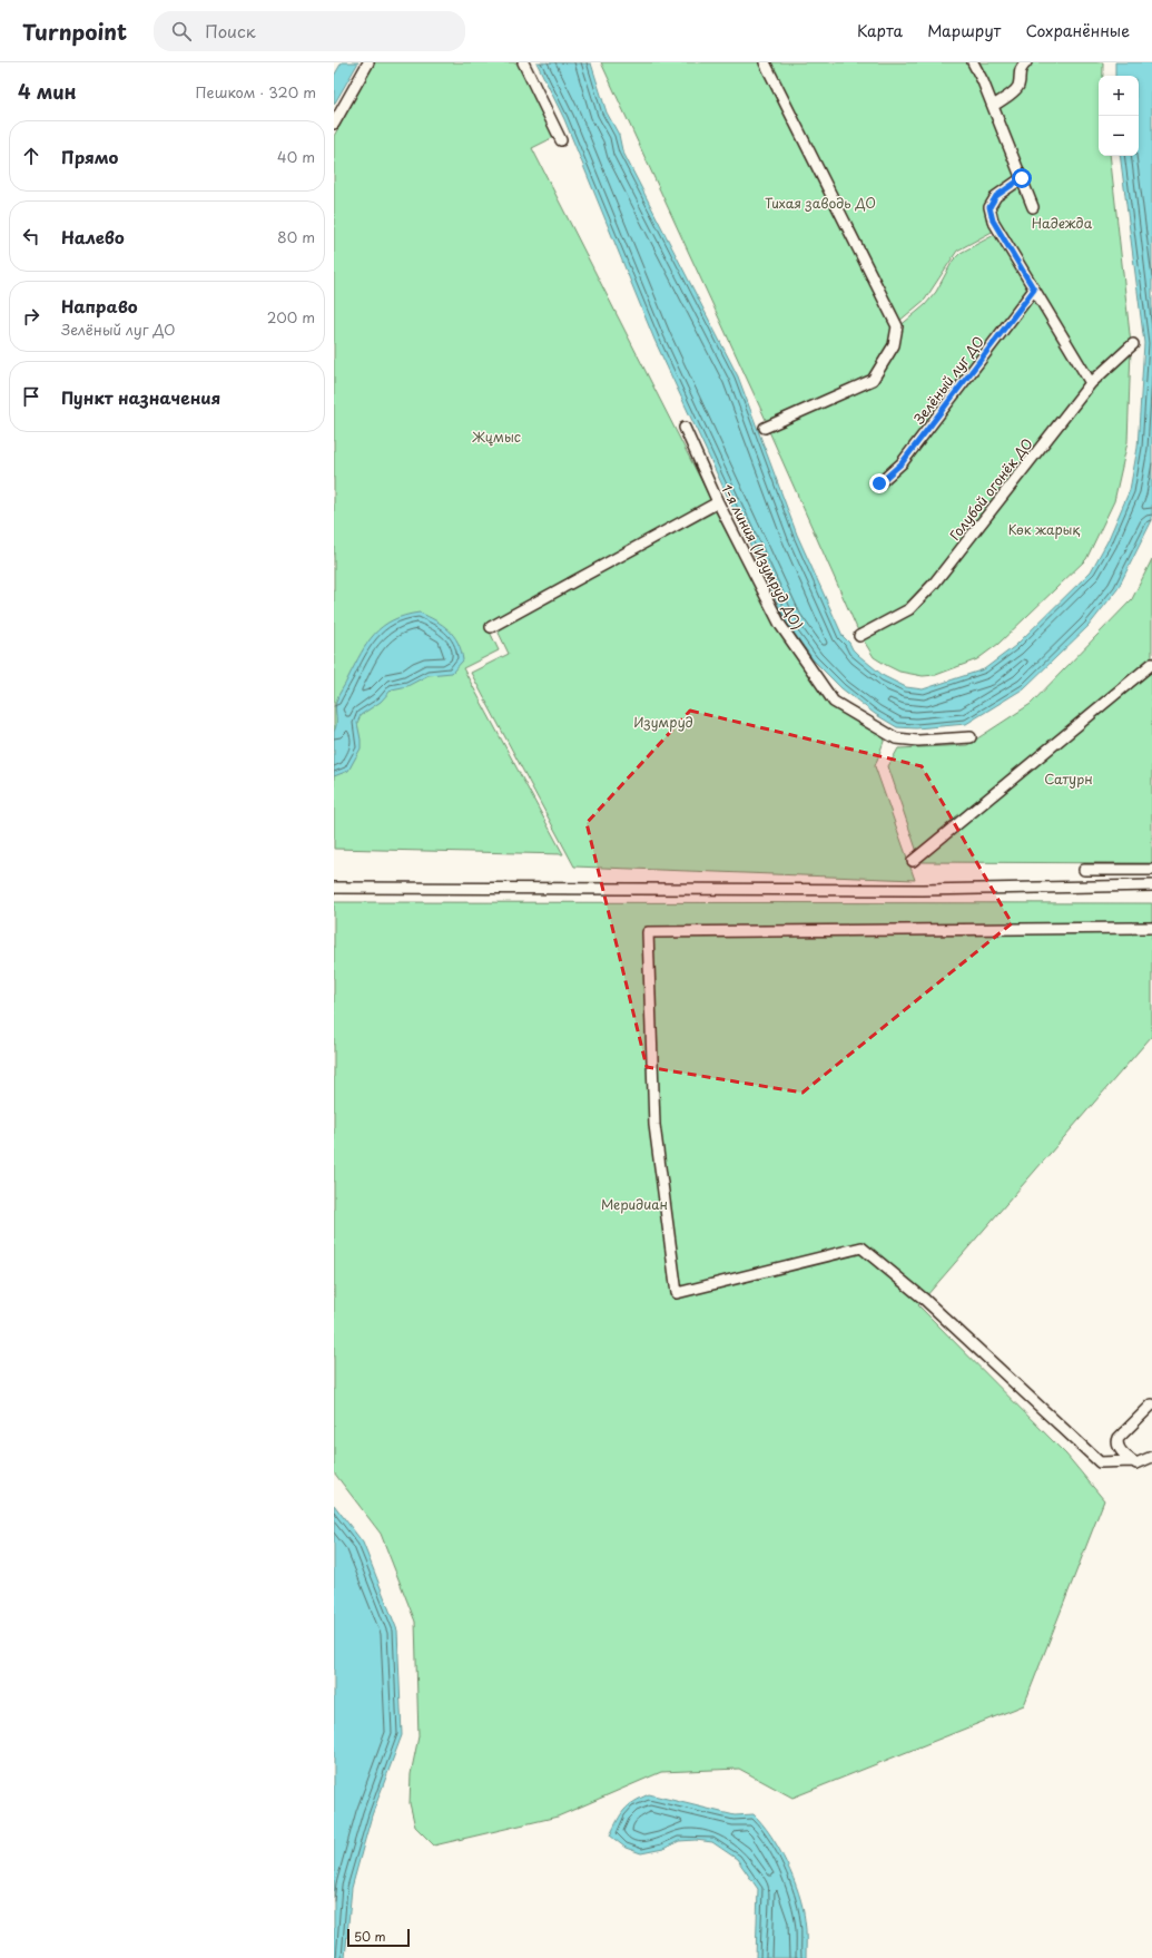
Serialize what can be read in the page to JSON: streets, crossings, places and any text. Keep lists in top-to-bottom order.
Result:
{
  "streets": {
    "street": ["Зелёный луг ДО", "Голубой огонёк ДО", "1-я линия (Изумруд ДО)"]
  },
  "parks": [
    "Тихая заводь ДО",
    "Надежда",
    "Жұмыс",
    "Көк жарық",
    "Изумруд",
    "Сатурн",
    "Меридиан"
  ],
  "scale_bar": "50 m",
  "page": {
    "header": "Turnpoint",
    "search": "Поиск",
    "nav": ["Карта", "Маршрут", "Сохранённые"],
    "heading": ["4 мин", "Пешком · 320 m"],
    "map_buttons": ["+", "−"],
    "list": [
      ["Прямо", "40 m"],
      ["Налево", "80 m"],
      ["Направо", "Зелёный луг ДО", "200 m"],
      "Пункт назначения"
    ],
    "scale": "50 m"
  }
}
